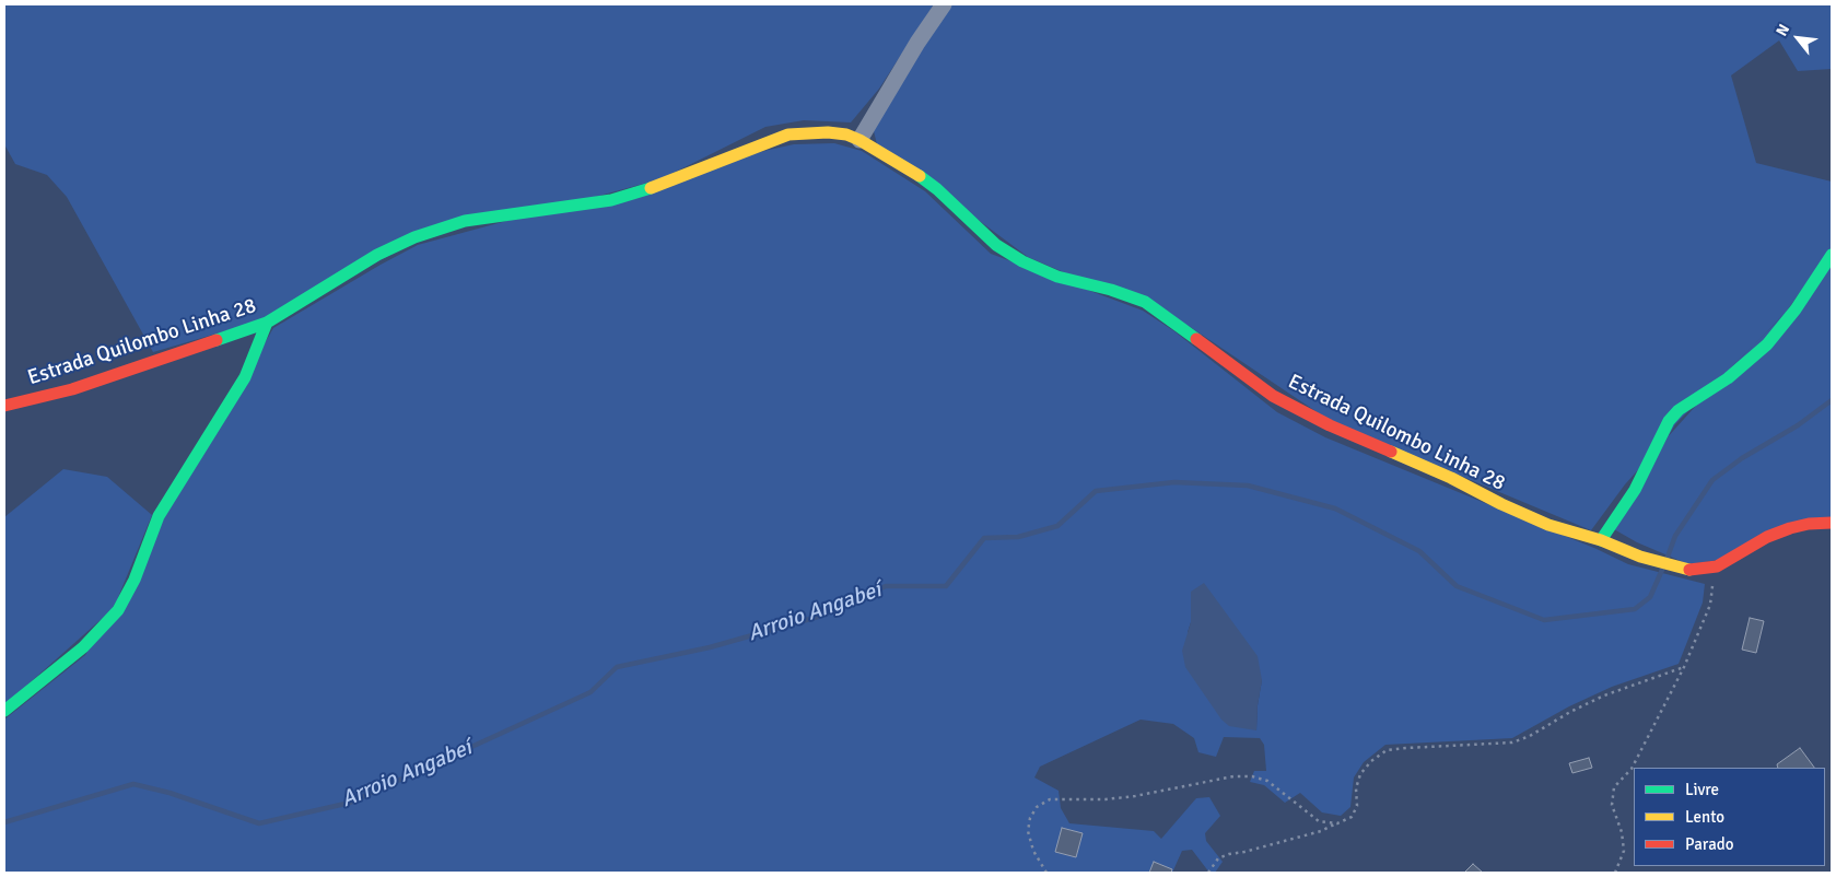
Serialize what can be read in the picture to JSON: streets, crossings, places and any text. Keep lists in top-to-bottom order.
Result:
{
  "streets": {
    "street": ["Estrada Quilombo Linha 28"]
  },
  "water": ["Arroio Angabeí"],
  "legend": ["Livre", "Lento", "Parado"],
  "north": "top left"
}
